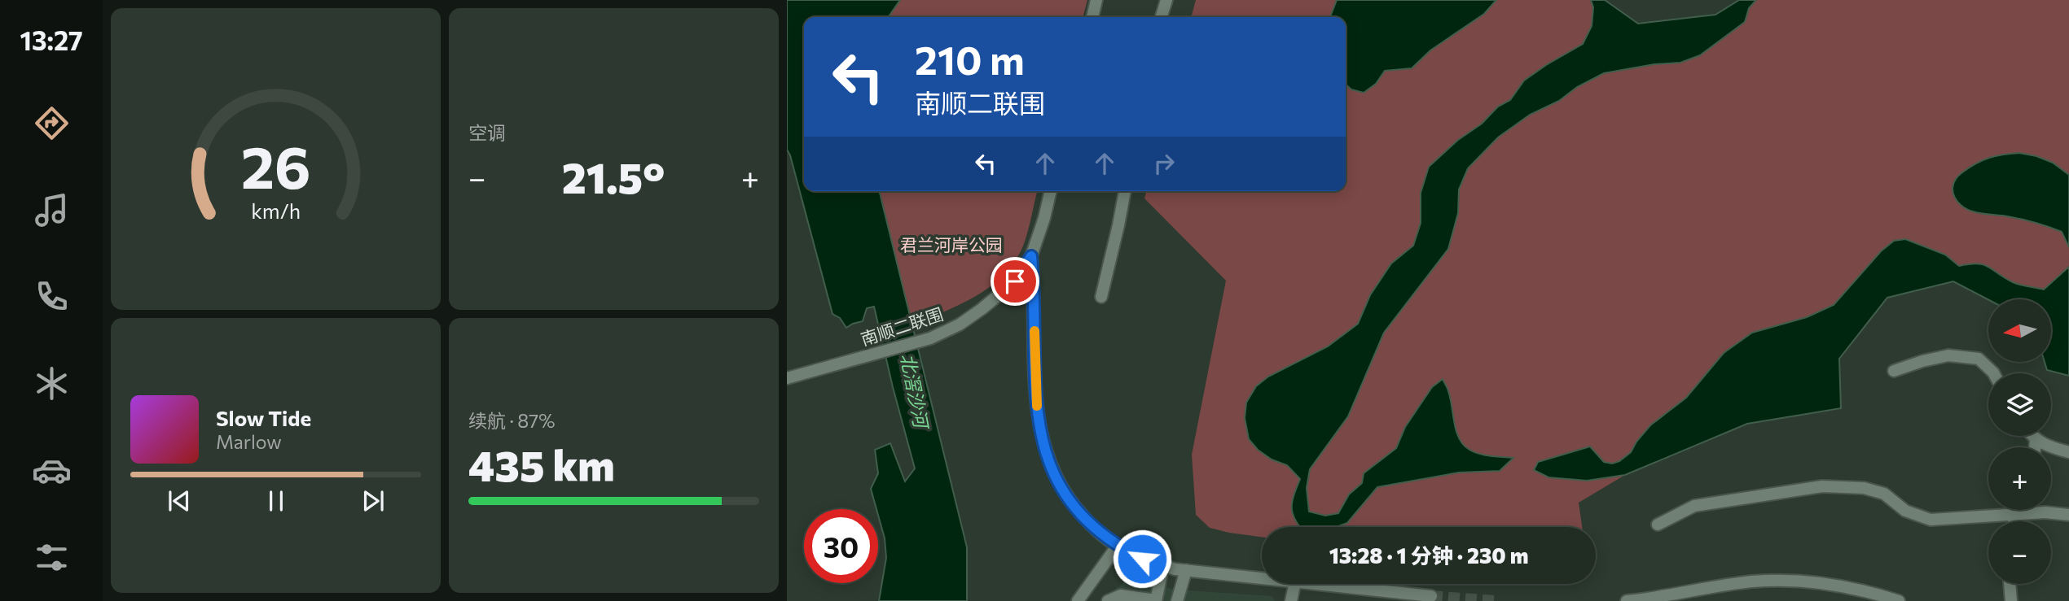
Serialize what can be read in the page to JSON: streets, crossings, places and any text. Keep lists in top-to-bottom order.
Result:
{
  "streets": {
    "street": ["南顺二联围"]
  },
  "water": ["北滘沙河"],
  "parks": ["君兰河岸公园"],
  "north": "left",
  "page": {
    "tabs": "13:27",
    "tile": [
      "空调",
      ["续航 · 87%", "435 km"]
    ],
    "turn": ["210 m", "南顺二联围"],
    "heat": ["−", "21.5°", "+"],
    "map_buttons": ["+", "−"],
    "song": ["Slow Tide", "Marlow"],
    "limit": "30",
    "trip": "13:28 · 1 分钟 · 230 m",
    "gauge": ["26", "km/h"]
  }
}
